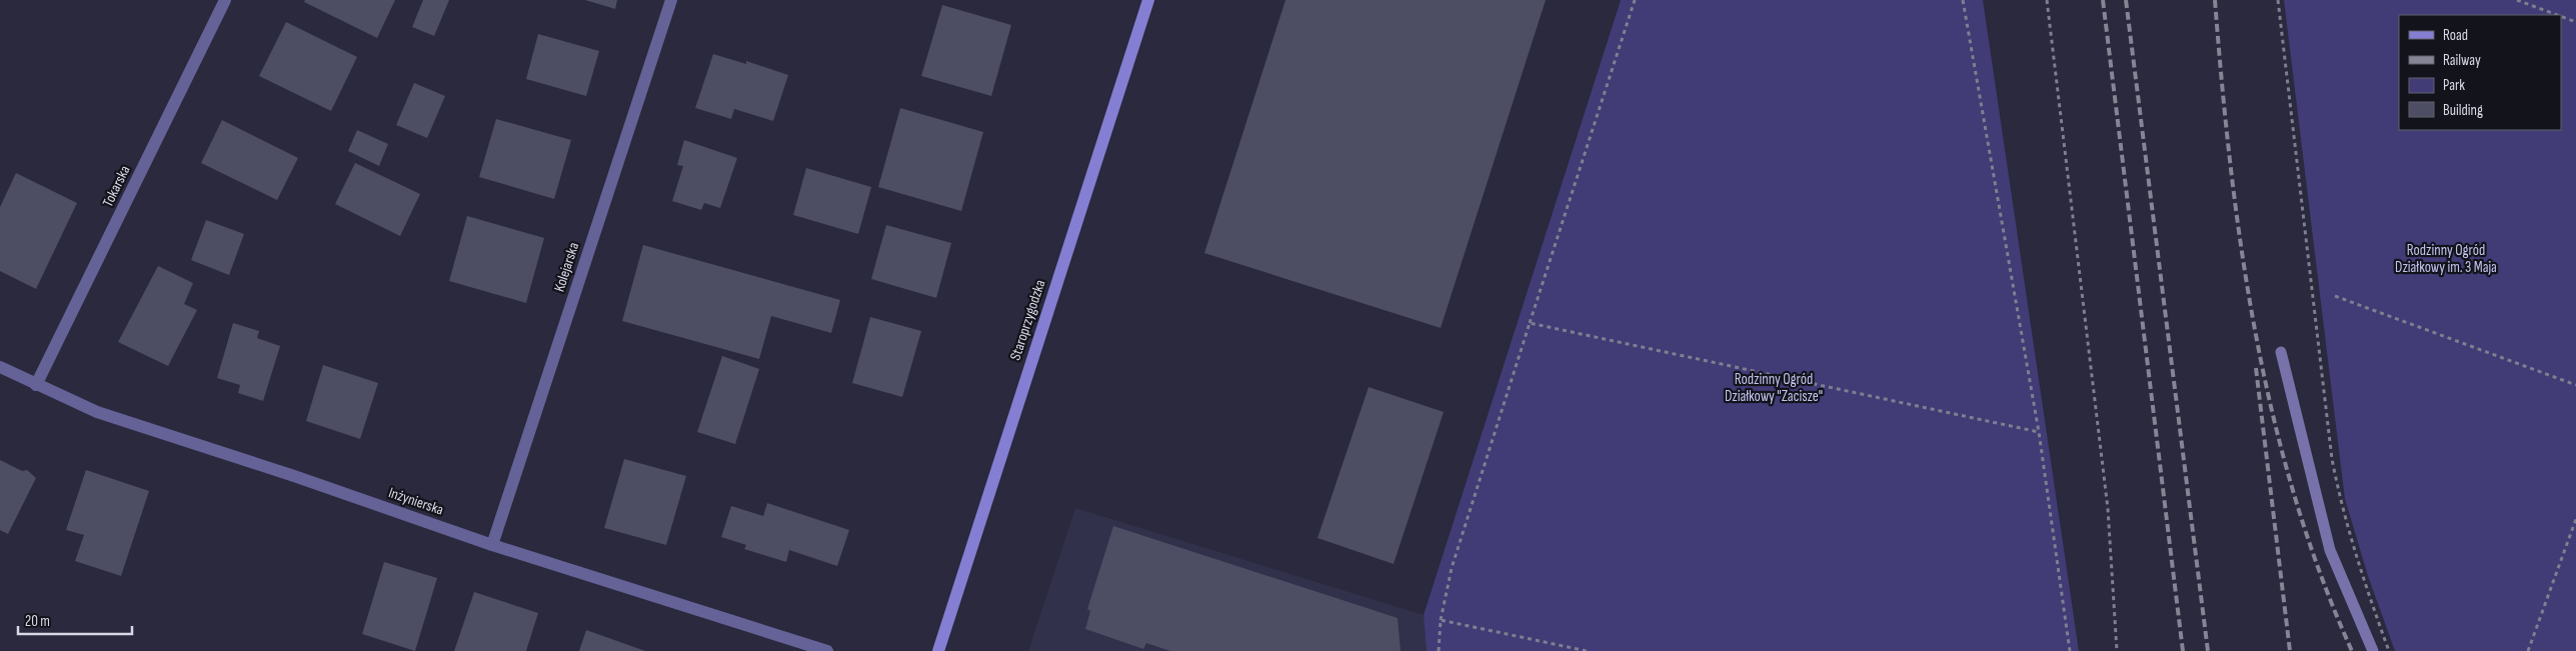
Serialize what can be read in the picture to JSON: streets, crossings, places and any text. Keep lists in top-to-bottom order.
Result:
{
  "streets": {
    "street": [
      "Tokarska",
      "Kolejarska",
      "Staroprzygodzka",
      "Inżynierska"
    ]
  },
  "crossings": [
    ["Tokarska", "Inżynierska"],
    ["Kolejarska", "Inżynierska"]
  ],
  "parks": ["Rodzinny Ogród Działkowy im. 3 Maja", "Rodzinny Ogród Działkowy \"Zacisze\""],
  "legend": [
    "Road",
    "Railway",
    "Park",
    "Building"
  ],
  "scale_bar": "20 m"
}
